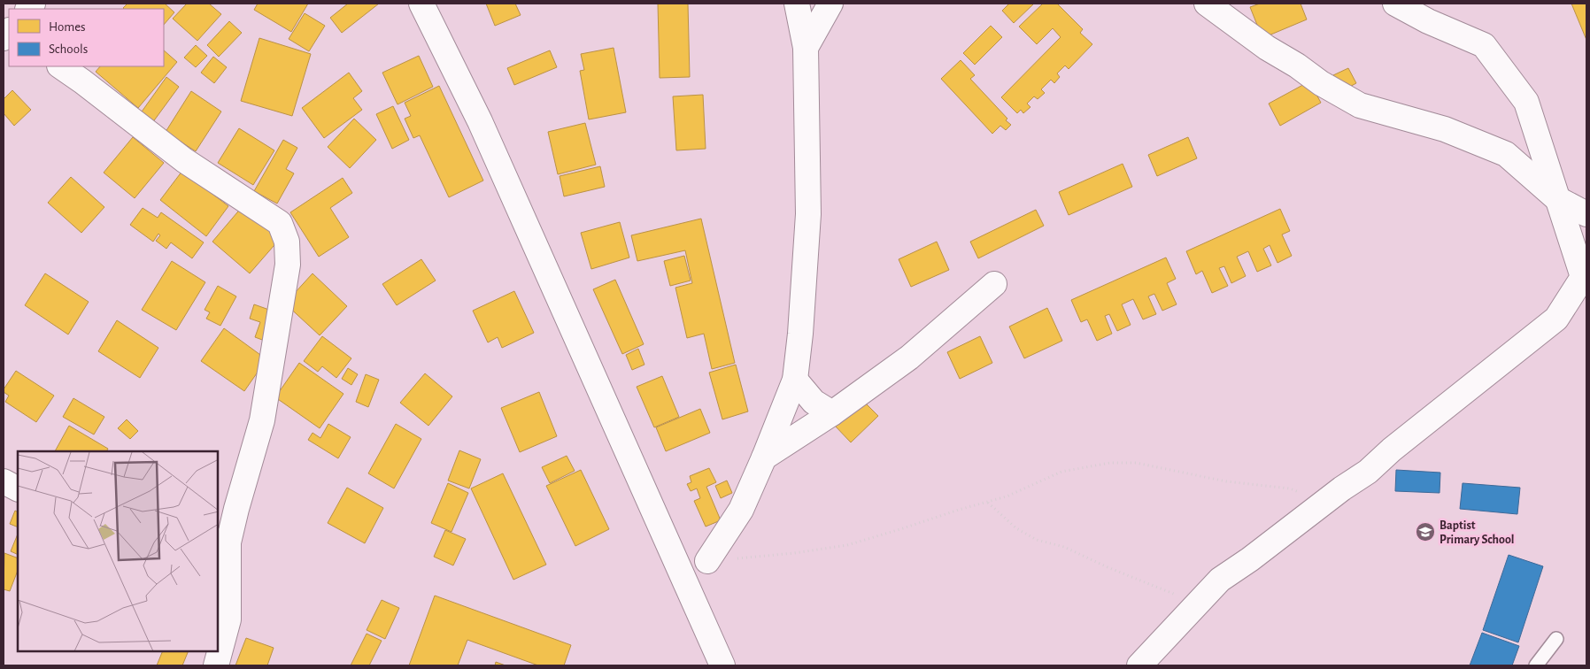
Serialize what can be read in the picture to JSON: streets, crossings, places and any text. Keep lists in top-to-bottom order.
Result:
{
  "places": {
    "school or university": ["Baptist Primary School"]
  },
  "legend": ["Homes", "Schools"]
}
